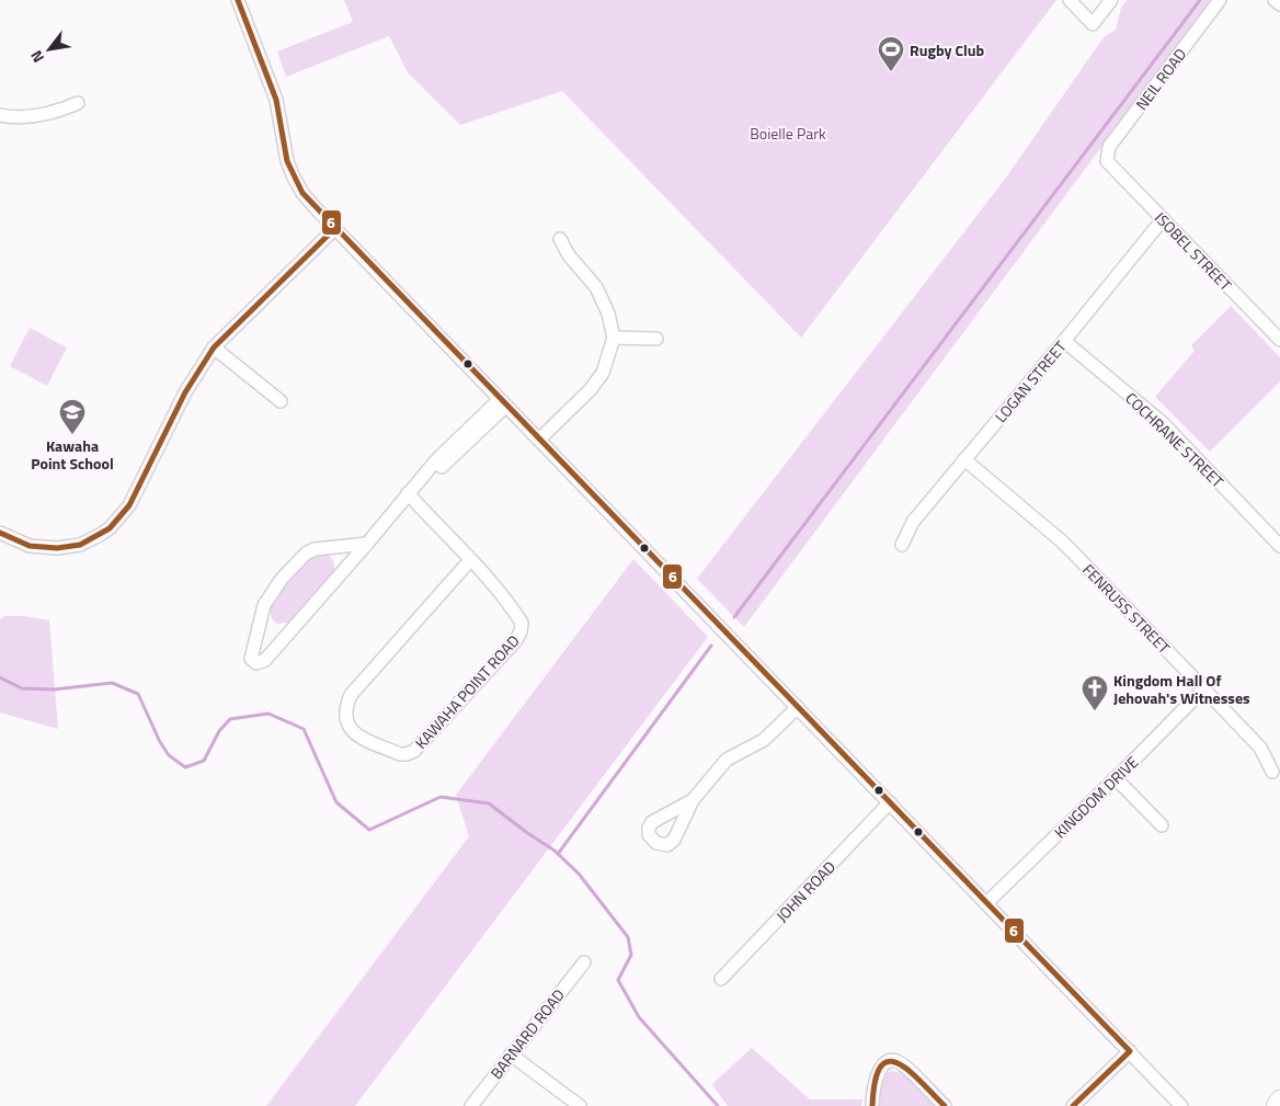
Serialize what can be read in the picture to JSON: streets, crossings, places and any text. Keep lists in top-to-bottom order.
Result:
{
  "streets": {
    "street": [
      "NEIL ROAD",
      "ISOBEL STREET",
      "LOGAN STREET",
      "COCHRANE STREET",
      "FENRUSS STREET",
      "KAWAHA POINT ROAD",
      "KINGDOM DRIVE",
      "JOHN ROAD",
      "BARNARD ROAD"
    ]
  },
  "crossings": [
    ["NEIL ROAD", "ISOBEL STREET"],
    ["ISOBEL STREET", "LOGAN STREET"],
    ["LOGAN STREET", "COCHRANE STREET"],
    ["LOGAN STREET", "FENRUSS STREET"],
    ["FENRUSS STREET", "KINGDOM DRIVE"]
  ],
  "parks": ["Boielle Park"],
  "places": {
    "sports": ["Rugby Club"],
    "school or university": ["Kawaha Point School"],
    "church": ["Kingdom Hall Of Jehovah's Witnesses"]
  },
  "lines": ["transit line 6"],
  "north": "bottom left"
}
